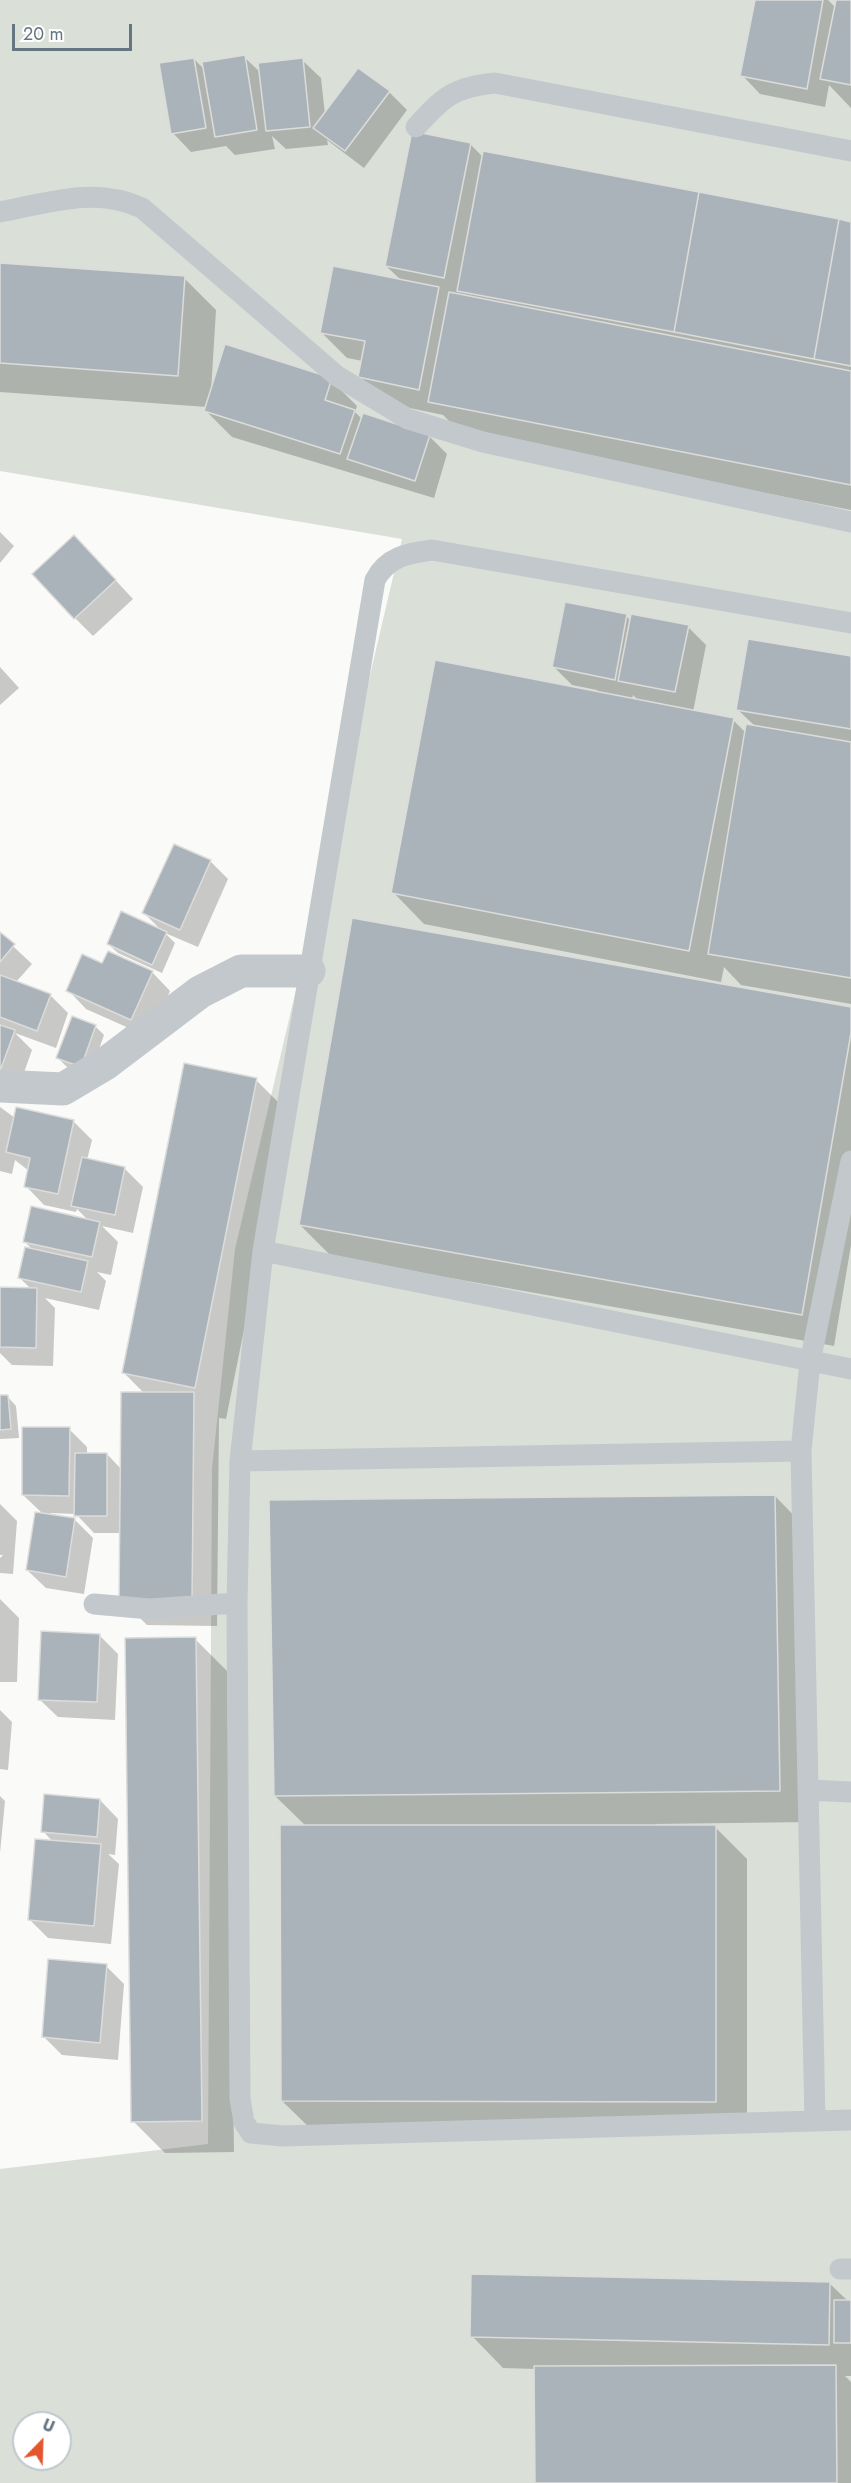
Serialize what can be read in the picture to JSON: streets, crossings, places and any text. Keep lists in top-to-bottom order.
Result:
{
  "scale_bar": "20 m",
  "north": "top right"
}
